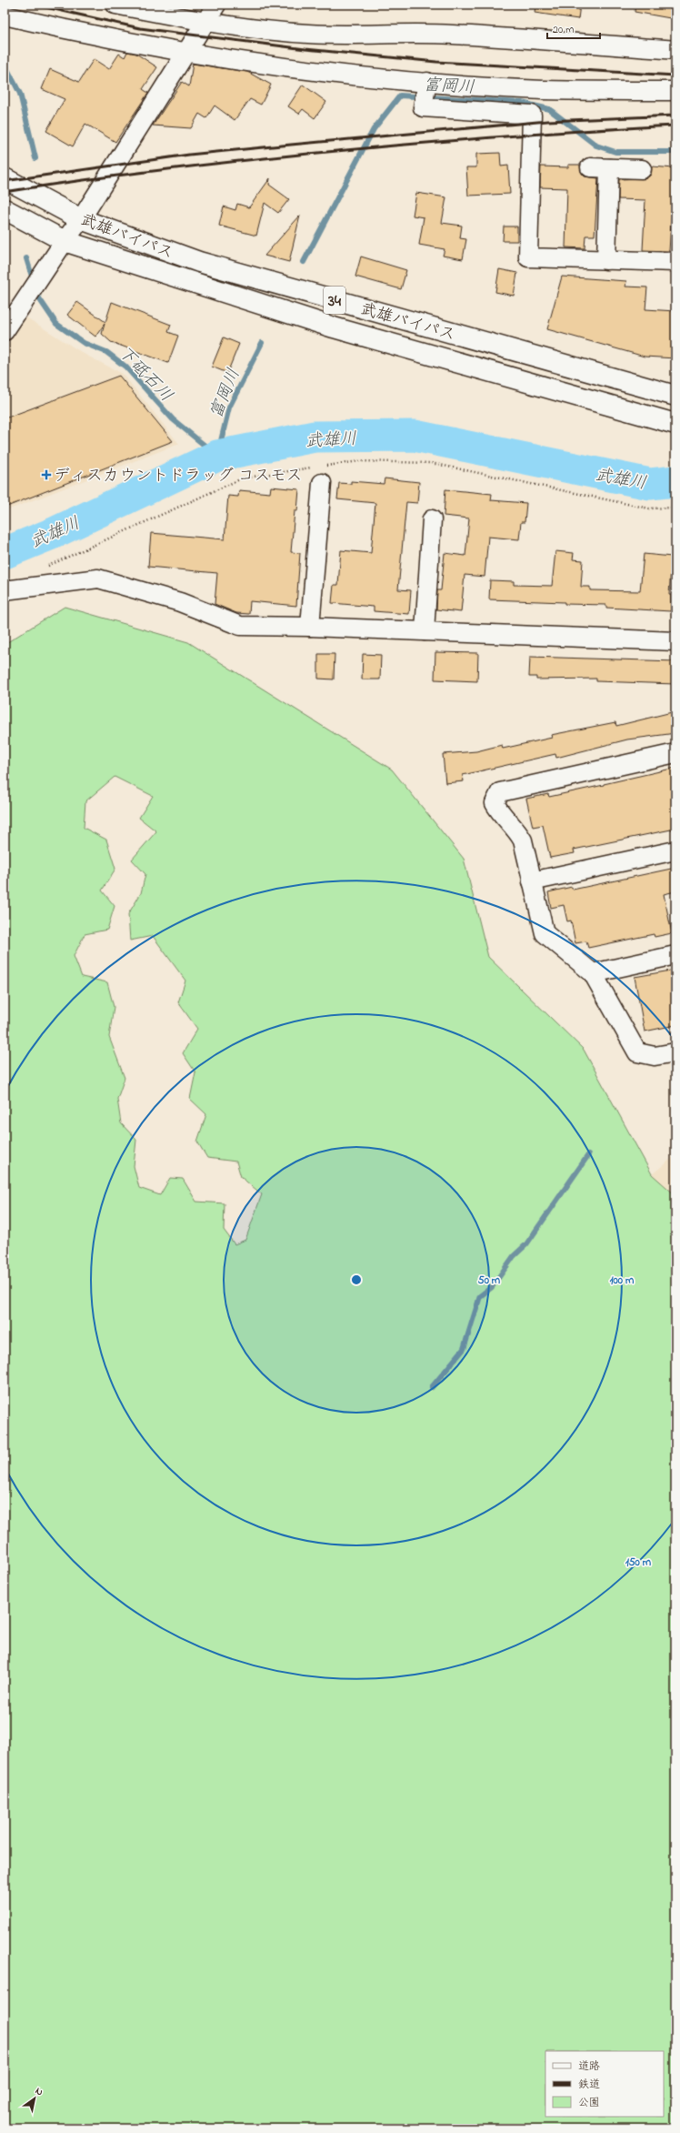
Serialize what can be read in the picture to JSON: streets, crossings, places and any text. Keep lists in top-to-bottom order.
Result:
{
  "streets": {
    "highway": ["武雄バイパス", "34"]
  },
  "water": ["富岡川", "下砥石川", "武雄川"],
  "places": {
    "health": ["ディスカウントドラッグ コスモス"]
  },
  "legend": ["道路", "鉄道", "公園"],
  "scale_bar": "20 m",
  "north": "top right",
  "rings": ["50 m", "100 m", "150 m"]
}
